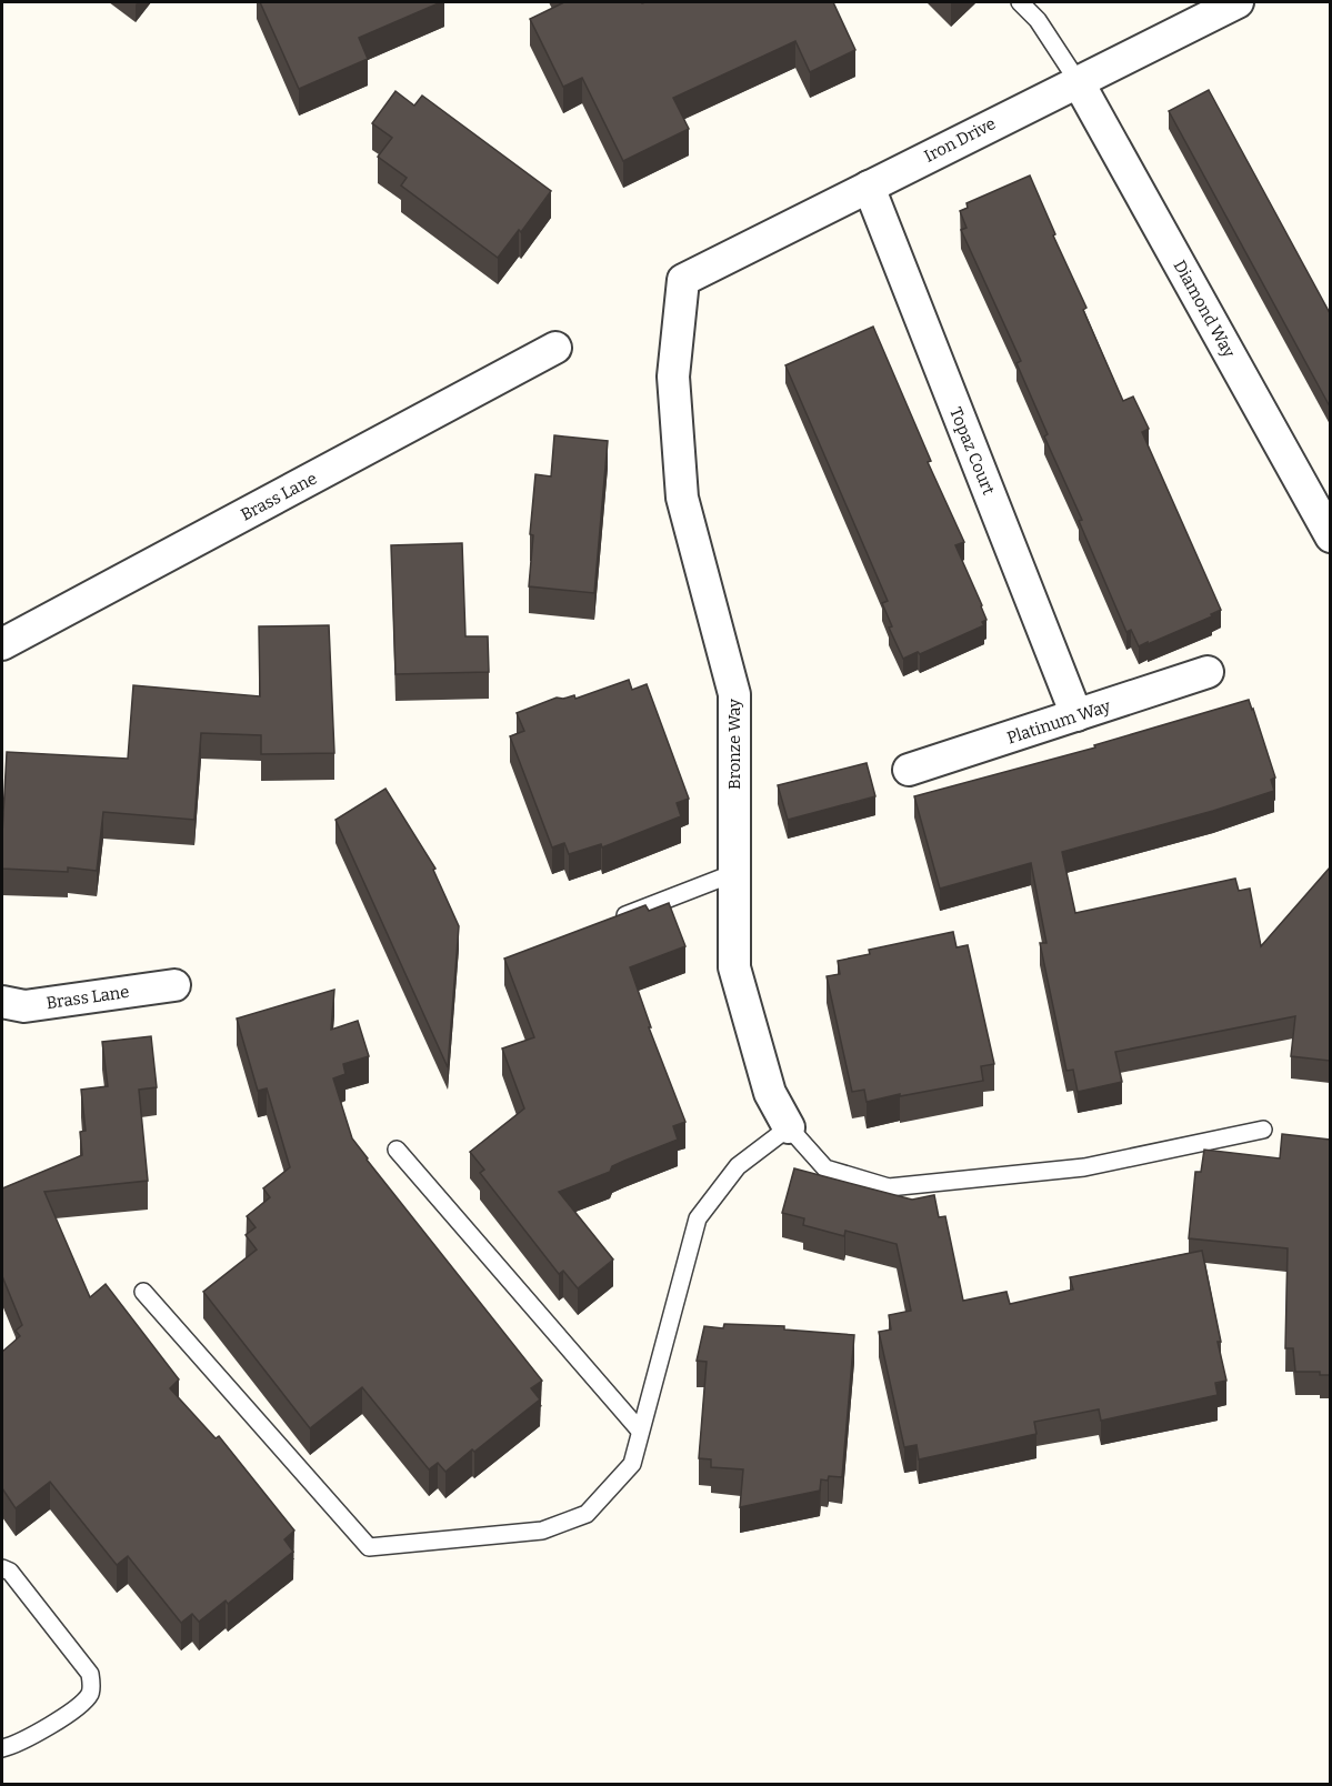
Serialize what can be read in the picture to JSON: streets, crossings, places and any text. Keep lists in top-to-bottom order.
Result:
{
  "streets": {
    "street": [
      "Iron Drive",
      "Diamond Way",
      "Topaz Court",
      "Brass Lane",
      "Platinum Way",
      "Bronze Way"
    ]
  },
  "crossings": [
    ["Iron Drive", "Diamond Way"],
    ["Iron Drive", "Topaz Court"],
    ["Iron Drive", "Bronze Way"],
    ["Topaz Court", "Platinum Way"]
  ]
}
